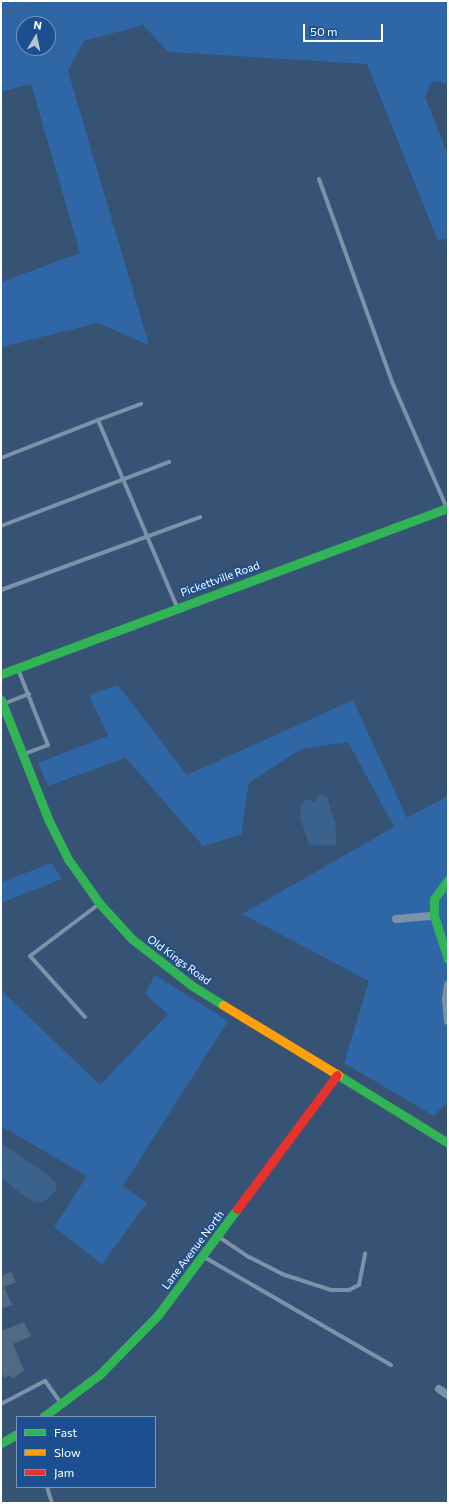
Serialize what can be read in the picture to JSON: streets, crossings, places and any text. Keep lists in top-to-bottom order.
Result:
{
  "streets": {
    "main road": ["Pickettville Road", "Old Kings Road", "Lane Avenue North"]
  },
  "crossings": [
    ["Old Kings Road", "Lane Avenue North"]
  ],
  "legend": ["Fast", "Slow", "Jam"],
  "scale_bar": "50 m",
  "north": "top"
}
